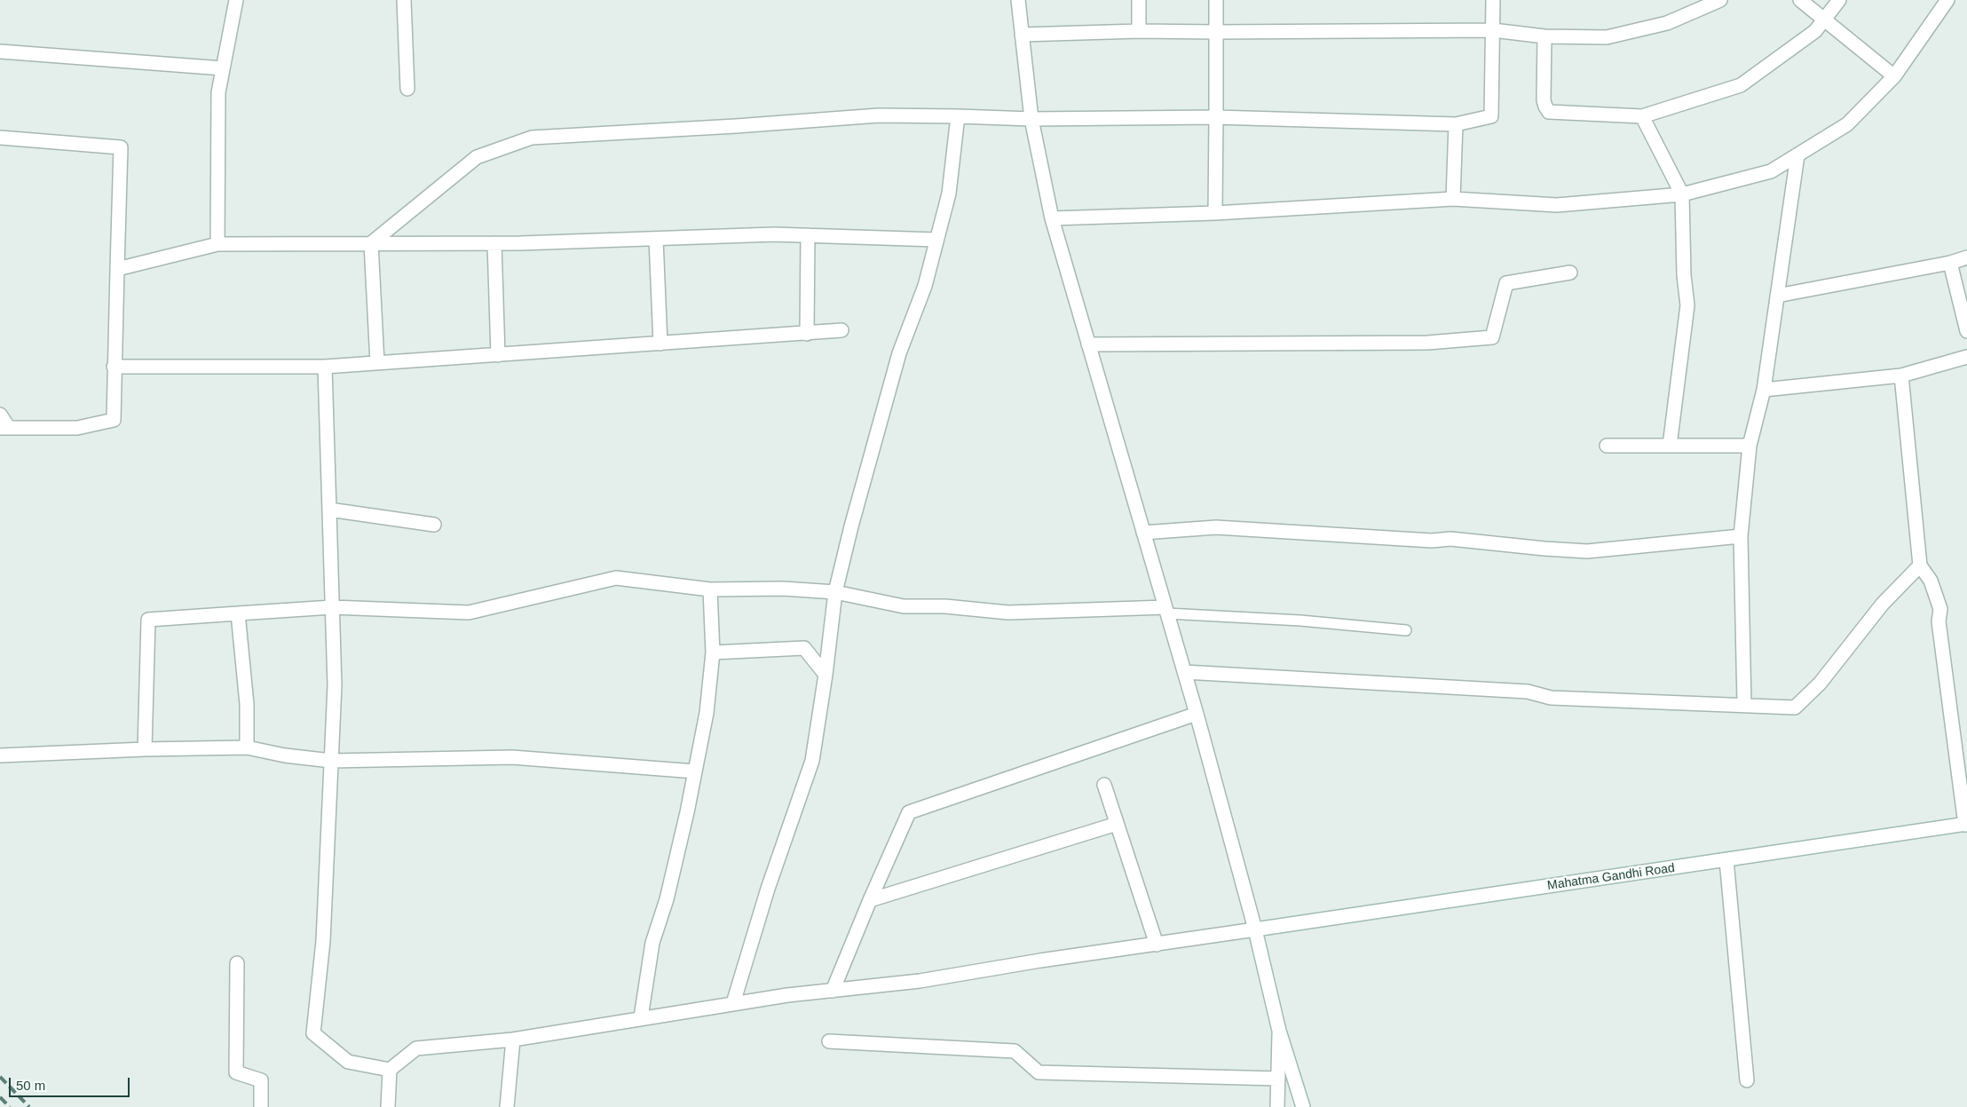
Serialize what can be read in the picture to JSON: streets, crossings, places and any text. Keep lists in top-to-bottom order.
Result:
{
  "streets": {
    "street": ["Mahatma Gandhi Road"]
  },
  "scale_bar": "50 m"
}
